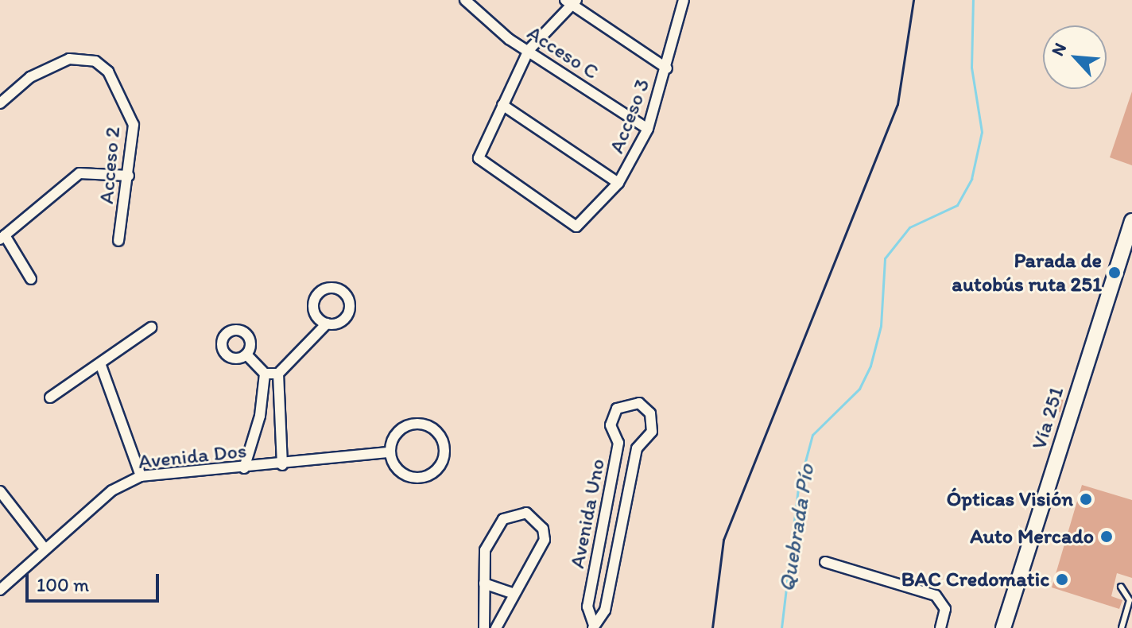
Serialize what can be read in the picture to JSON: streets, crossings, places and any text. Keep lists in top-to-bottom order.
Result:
{
  "streets": {
    "main road": ["Vía 251"],
    "street": [
      "Acceso C",
      "Acceso 3",
      "Acceso 2",
      "Avenida Dos",
      "Avenida Uno"
    ]
  },
  "crossings": [
    ["Acceso C", "Acceso 3"]
  ],
  "water": ["Quebrada Pío"],
  "places": [
    "Parada de autobús ruta 251",
    "Ópticas Visión",
    "Auto Mercado",
    "BAC Credomatic"
  ],
  "scale_bar": "100 m",
  "north": "top left"
}
